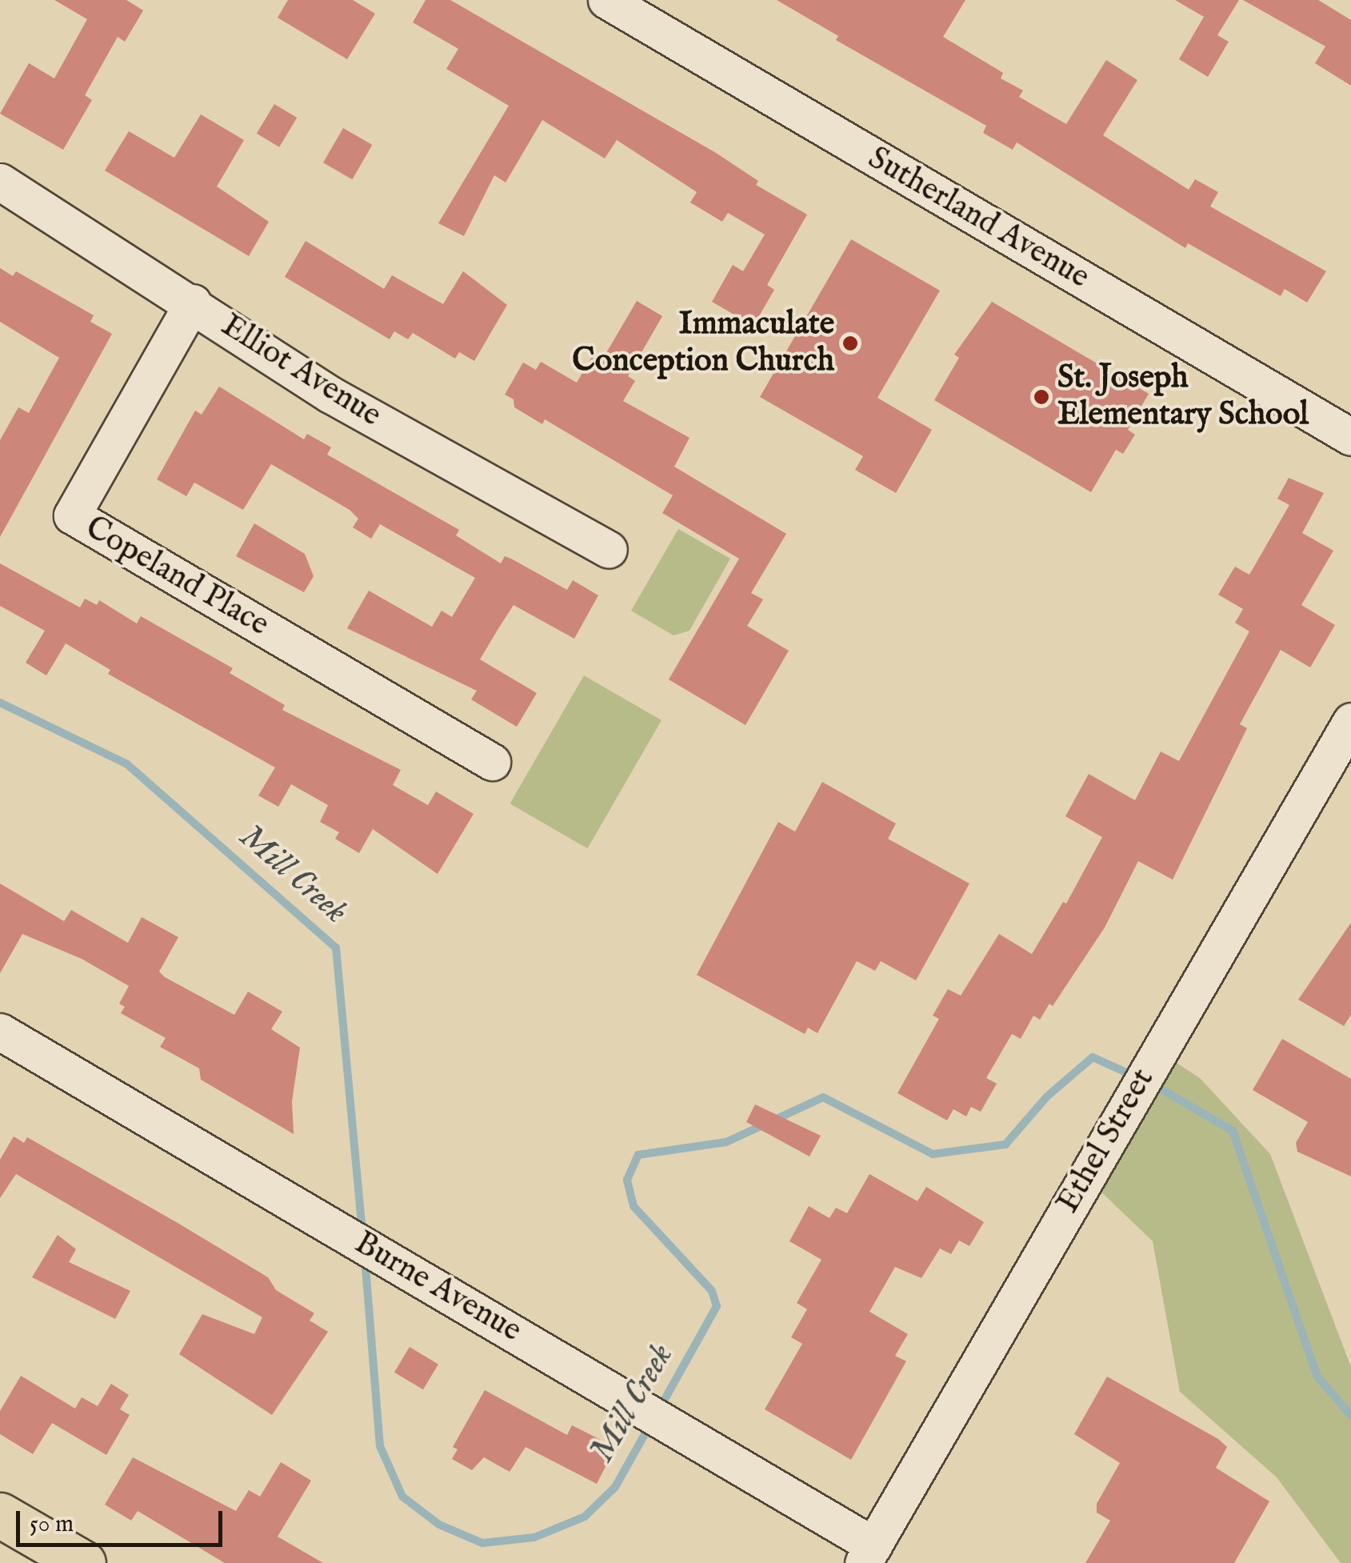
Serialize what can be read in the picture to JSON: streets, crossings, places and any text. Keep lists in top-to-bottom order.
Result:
{
  "streets": {
    "street": [
      "Sutherland Avenue",
      "Elliot Avenue",
      "Copeland Place",
      "Ethel Street",
      "Burne Avenue"
    ]
  },
  "crossings": [
    ["Elliot Avenue", "Copeland Place"],
    ["Ethel Street", "Burne Avenue"]
  ],
  "water": ["Mill Creek"],
  "places": ["Immaculate Conception Church", "St. Joseph Elementary School"],
  "scale_bar": "50 m"
}
